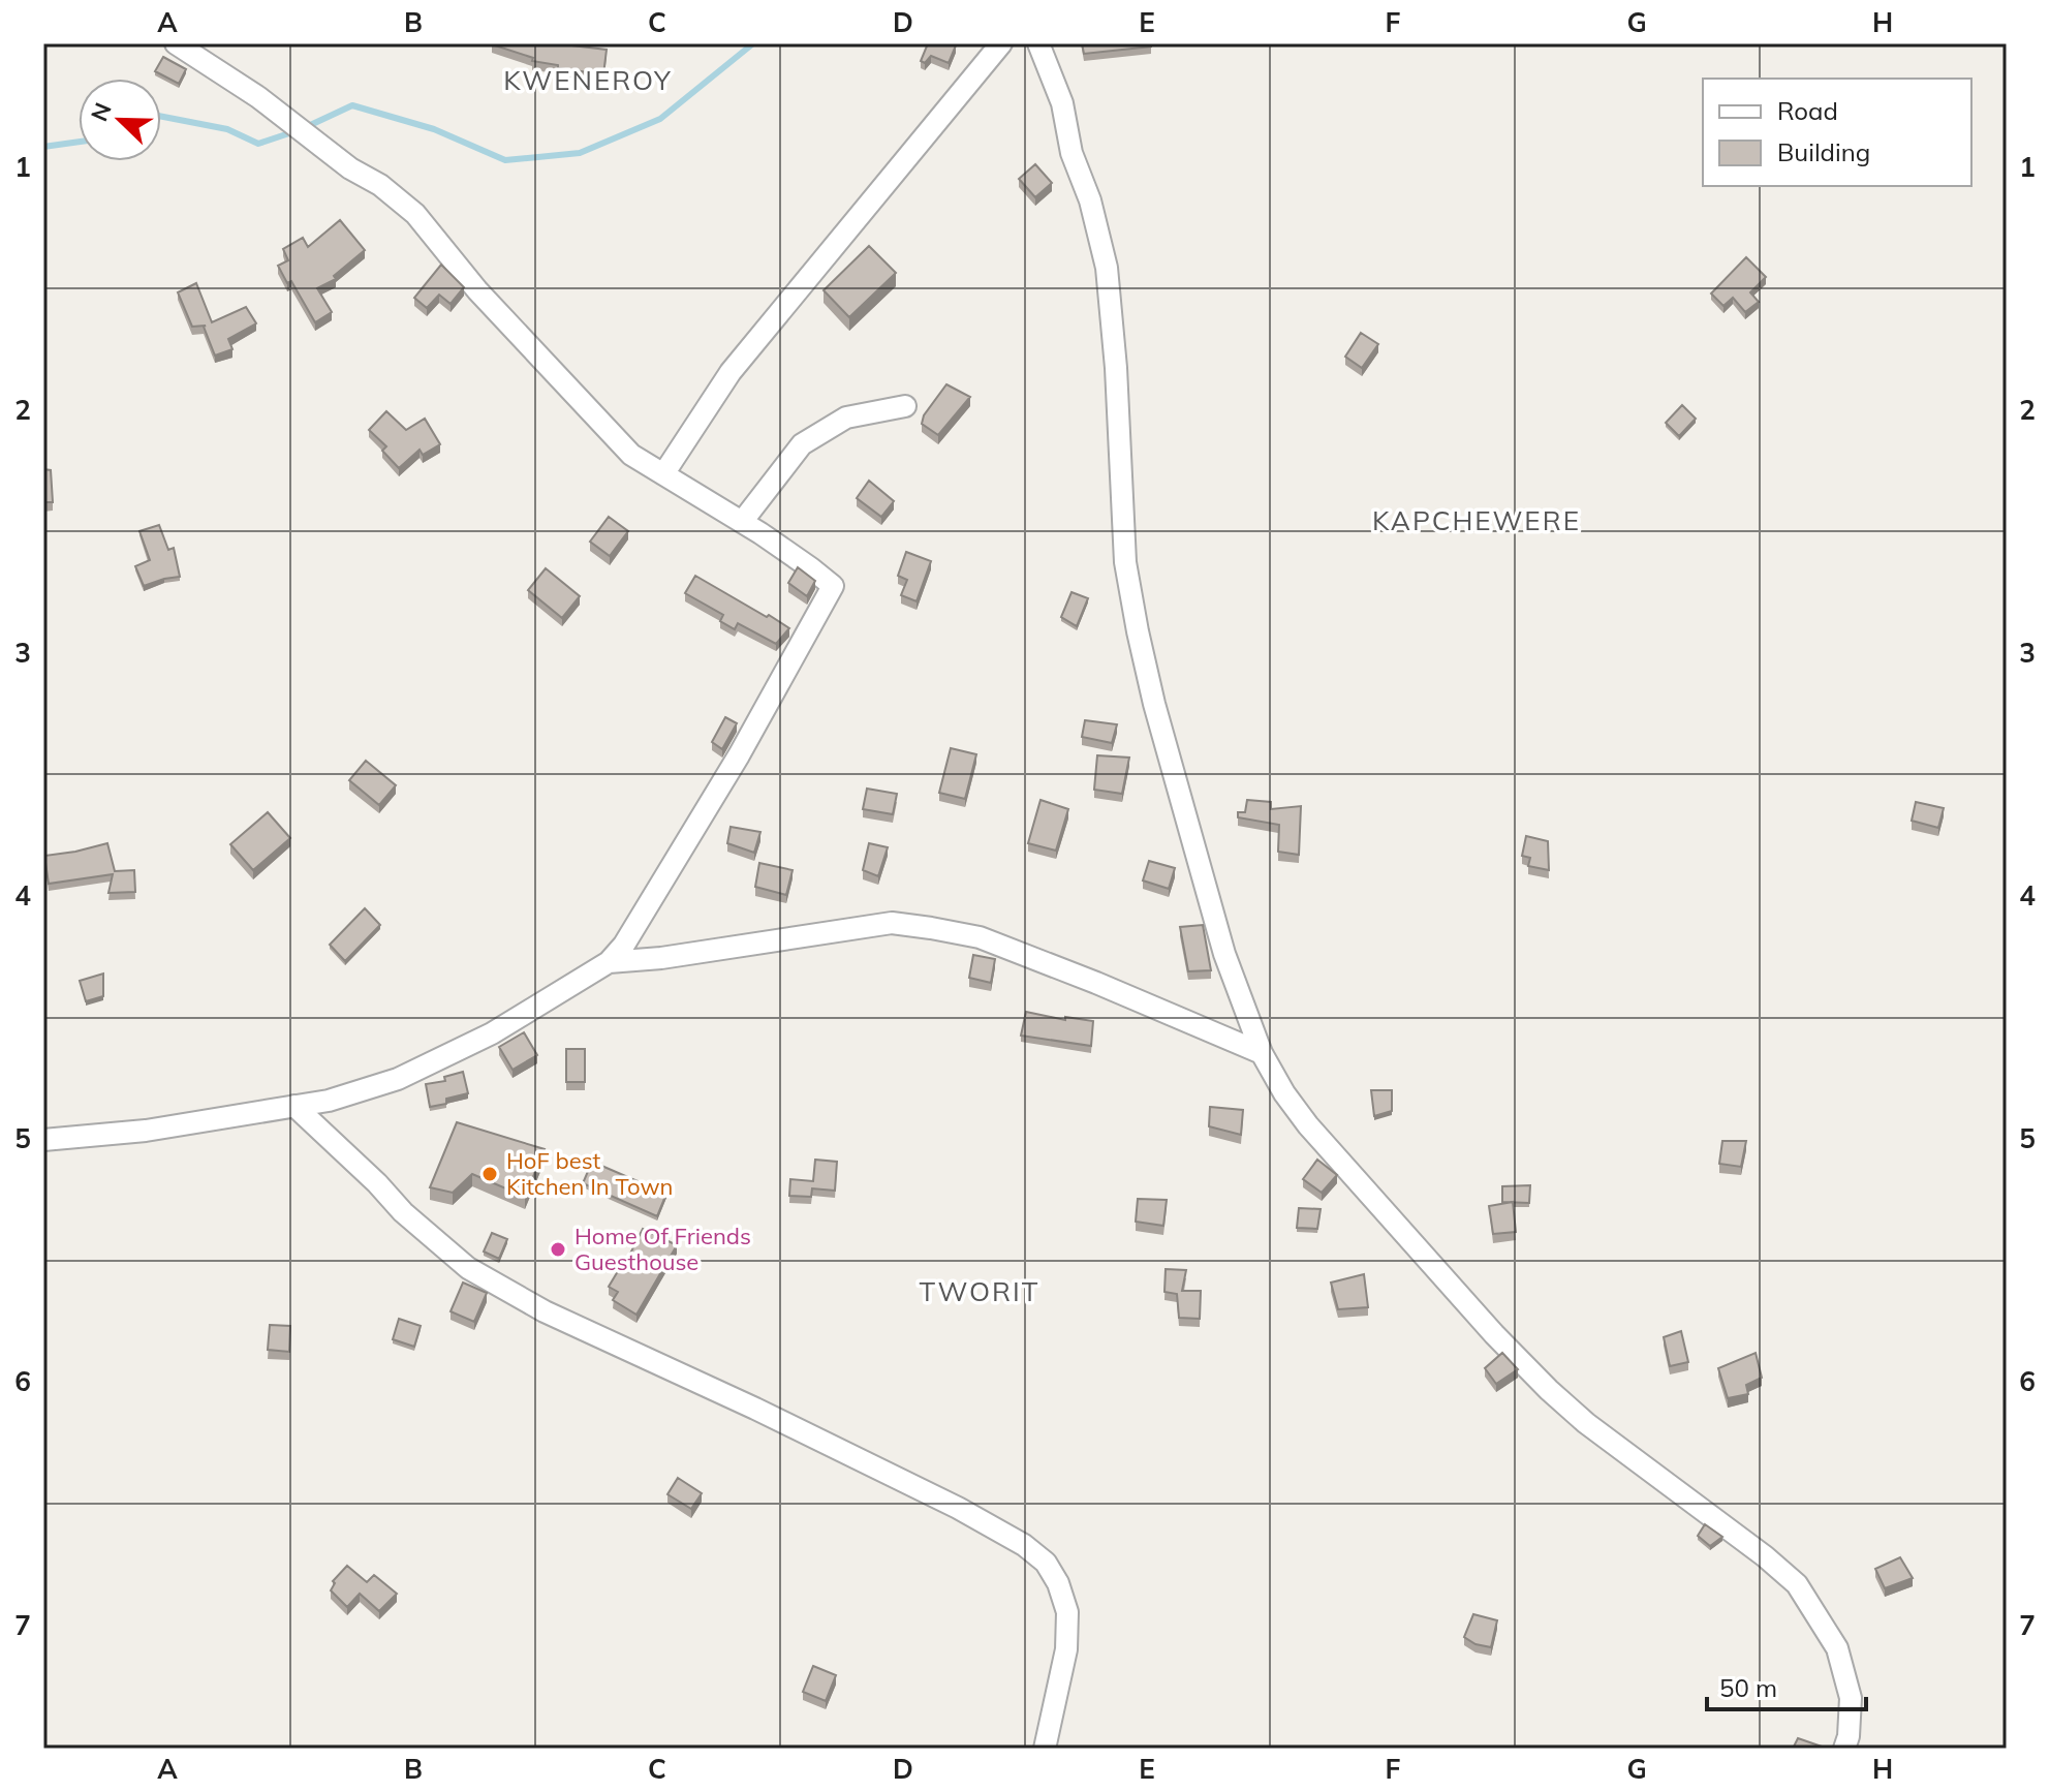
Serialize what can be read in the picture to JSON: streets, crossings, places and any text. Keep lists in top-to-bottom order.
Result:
{
  "districts": ["KWENEROY", "KAPCHEWERE", "TWORIT"],
  "places": ["HoF best Kitchen In Town", "Home Of Friends Guesthouse"],
  "legend": ["Road", "Building"],
  "scale_bar": "50 m",
  "north": "top left",
  "grid": {
    "columns": [
      "A",
      "B",
      "C",
      "D",
      "E",
      "F",
      "G",
      "H"
    ],
    "rows": [
      "1",
      "2",
      "3",
      "4",
      "5",
      "6",
      "7"
    ]
  }
}
